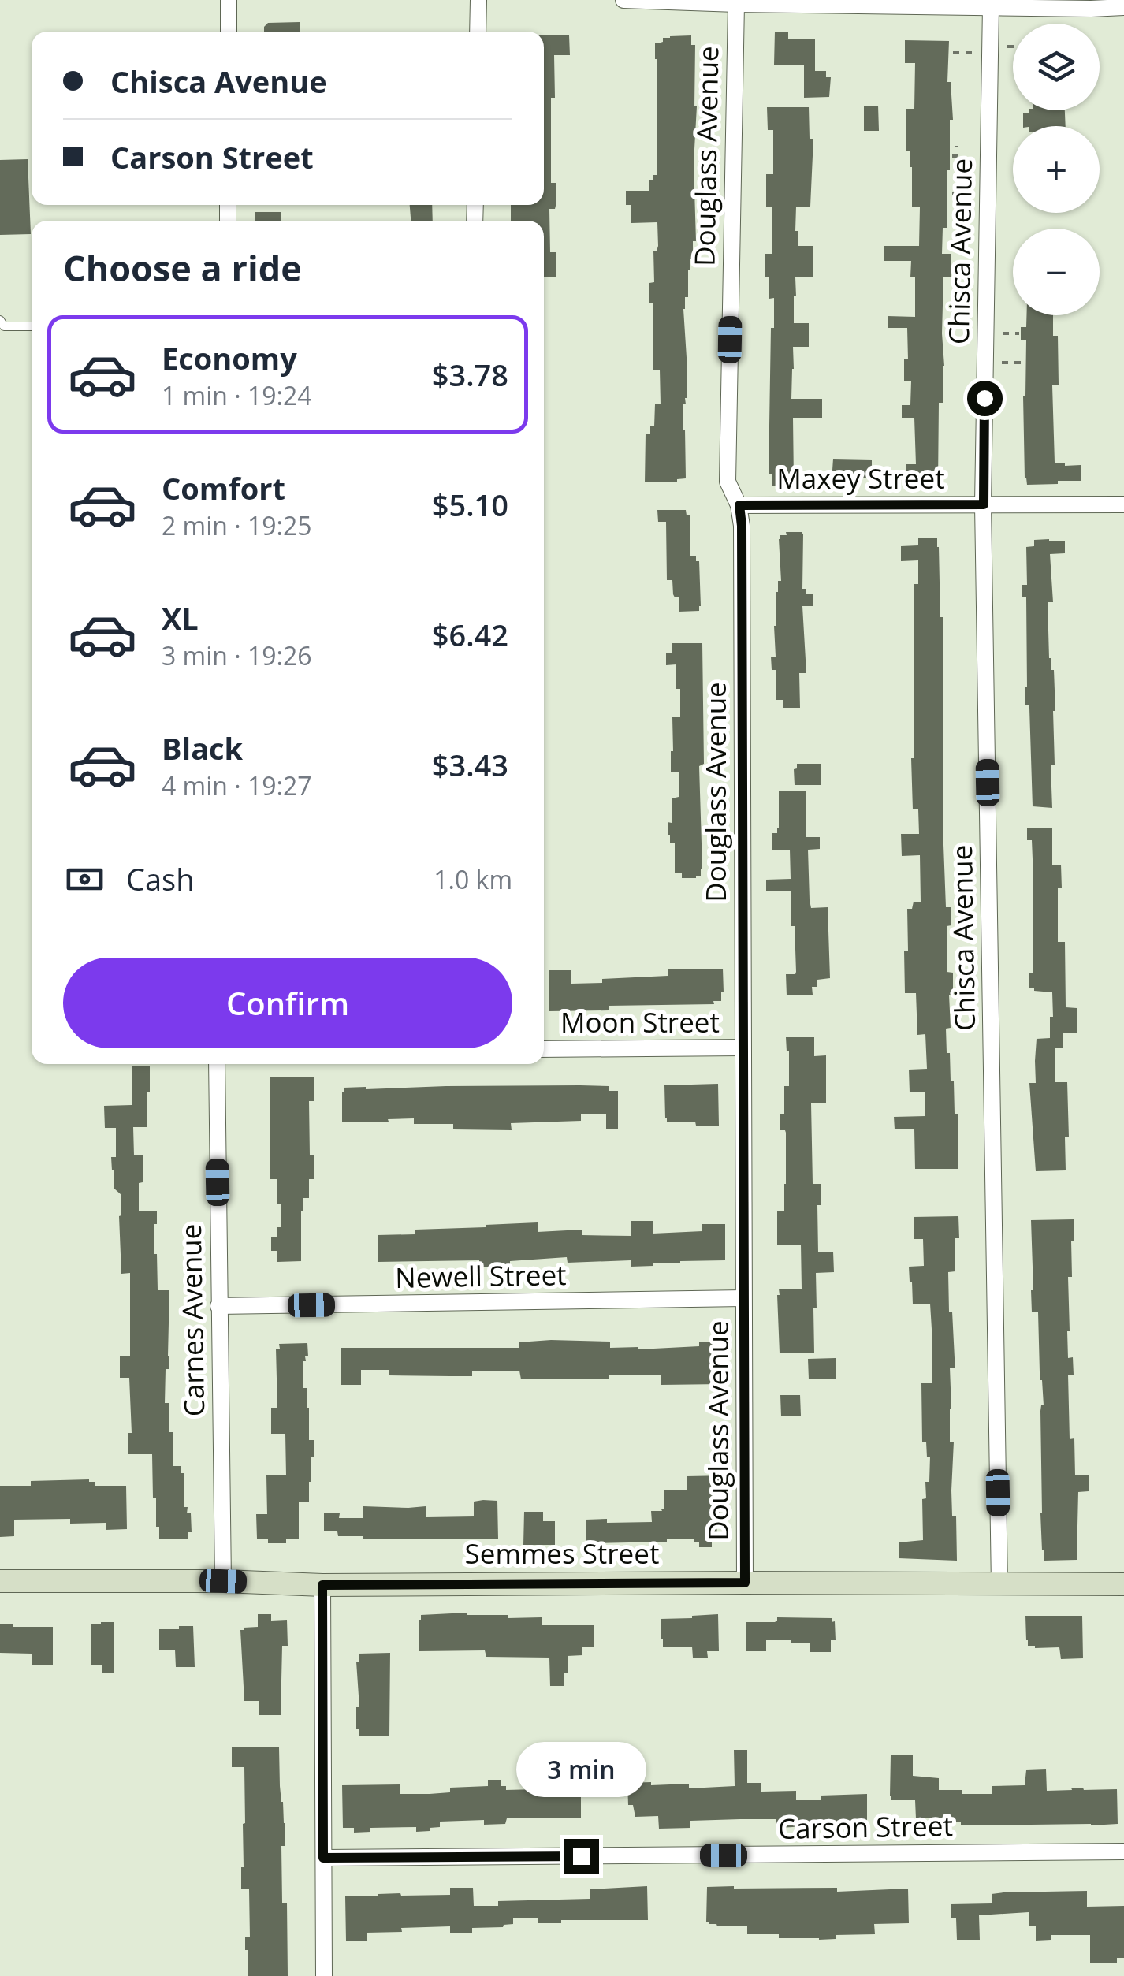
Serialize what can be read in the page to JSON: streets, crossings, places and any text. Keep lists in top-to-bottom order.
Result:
{
  "streets": {
    "main road": ["Semmes Street"],
    "street": [
      "Douglass Avenue",
      "Chisca Avenue",
      "Maxey Street",
      "Moon Street",
      "Newell Street",
      "Carnes Avenue",
      "Carson Street"
    ]
  },
  "crossings": [
    ["Douglass Avenue", "Maxey Street"],
    ["Douglass Avenue", "Moon Street"],
    ["Douglass Avenue", "Newell Street"],
    ["Douglass Avenue", "Semmes Street"],
    ["Chisca Avenue", "Maxey Street"],
    ["Chisca Avenue", "Semmes Street"],
    ["Newell Street", "Carnes Avenue"],
    ["Carnes Avenue", "Semmes Street"]
  ],
  "page": {
    "map_buttons": ["+", "−"],
    "banner": ["Chisca Avenue", "Carson Street"],
    "heading": "Choose a ride",
    "list": [
      {
        "name": "Economy",
        "note": "1 min · 19:24",
        "value": "$3.78"
      },
      {
        "name": "Comfort",
        "note": "2 min · 19:25",
        "value": "$5.10"
      },
      {
        "name": "XL",
        "note": "3 min · 19:26",
        "value": "$6.42"
      },
      {
        "name": "Black",
        "note": "4 min · 19:27",
        "value": "$3.43"
      }
    ],
    "pay": ["Cash", "1.0 km"],
    "buttons": "Confirm",
    "bubble": "3 min"
  }
}
